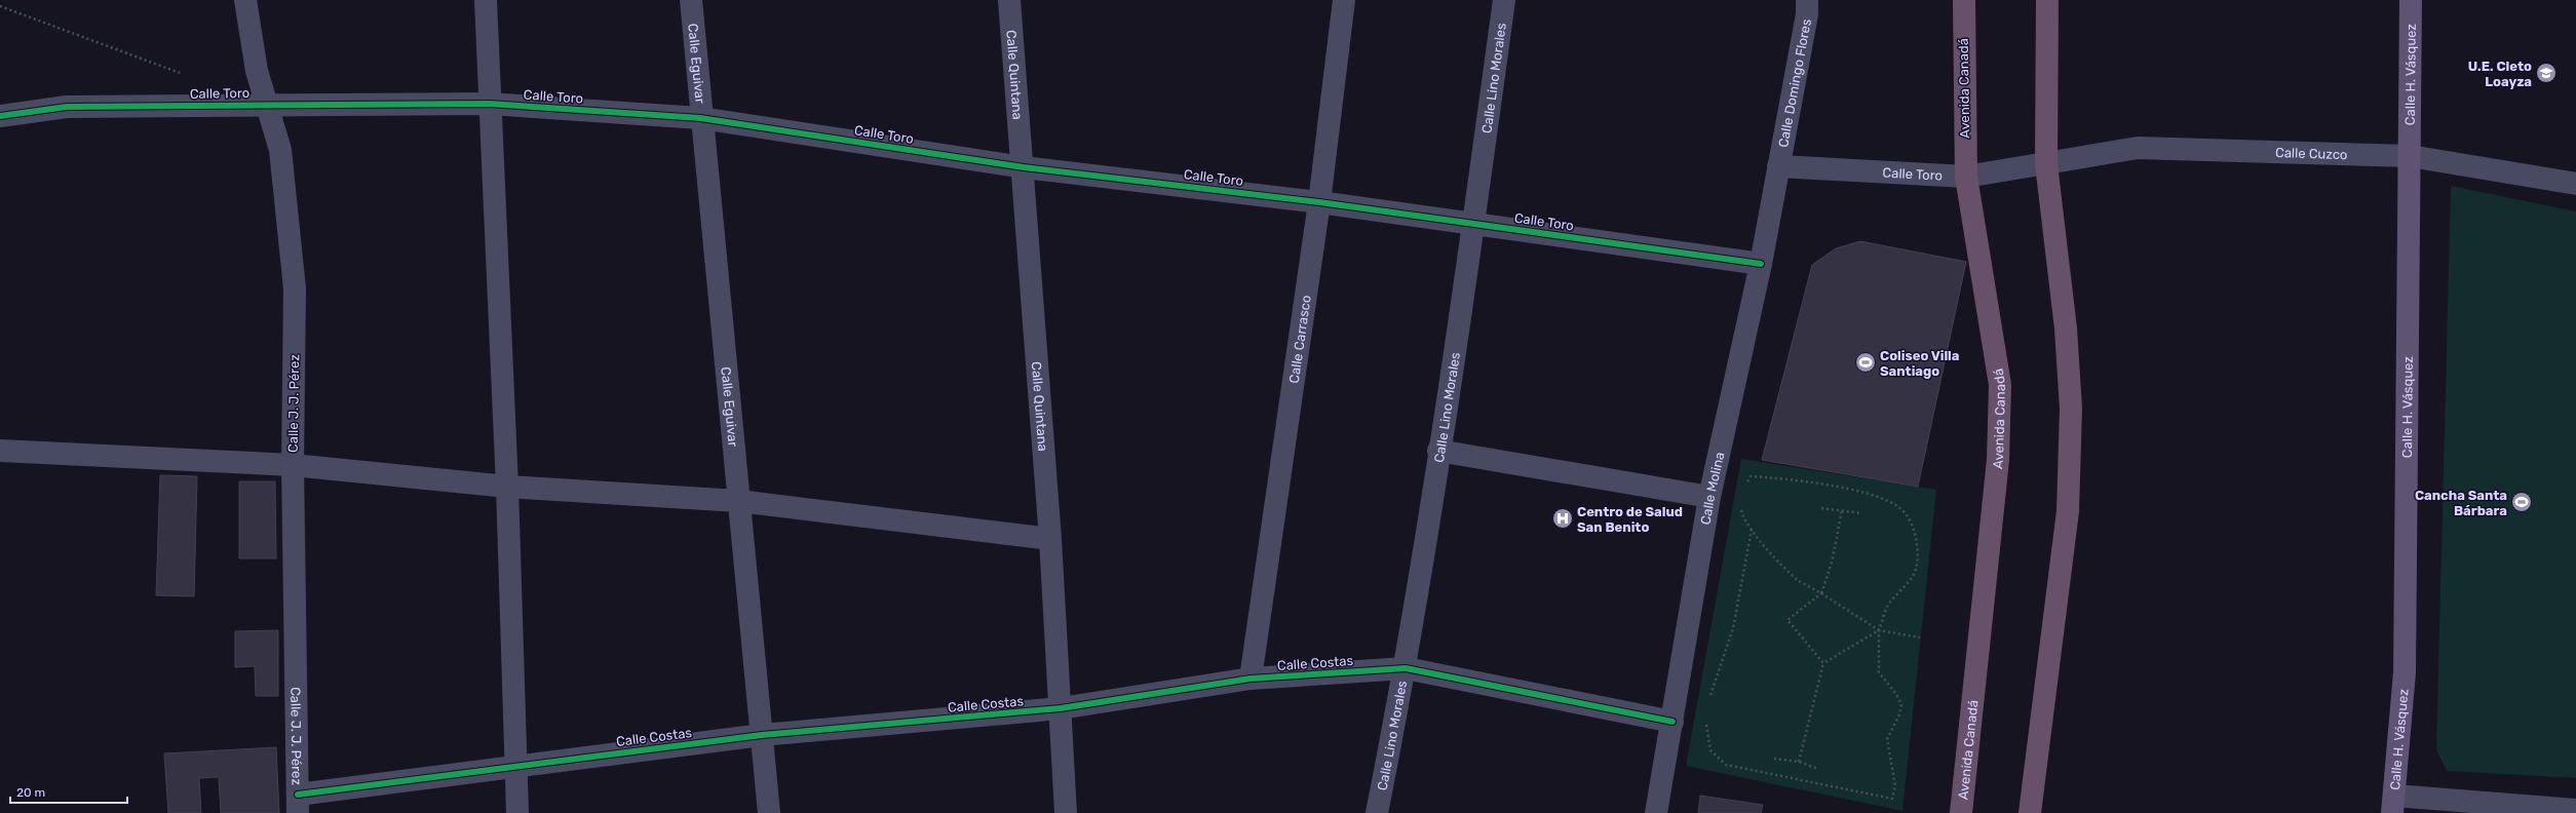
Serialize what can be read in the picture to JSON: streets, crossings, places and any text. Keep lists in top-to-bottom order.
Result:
{
  "streets": {
    "highway": ["Avenida Canadá"],
    "main road": ["Calle H. Vásquez"],
    "street": [
      "Calle Eguivar",
      "Calle Quintana",
      "Calle Lino Morales",
      "Calle Domingo Flores",
      "Calle Toro",
      "Calle Cuzco",
      "Calle Carrasco",
      "Calle J. J. Pérez",
      "Calle Molina",
      "Calle Costas"
    ]
  },
  "crossings": [
    ["Calle Eguivar", "Calle Toro"],
    ["Calle Eguivar", "Calle Costas"],
    ["Calle H. Vásquez", "Calle Cuzco"],
    ["Calle Quintana", "Calle Toro"],
    ["Calle Quintana", "Calle Costas"],
    ["Calle Lino Morales", "Calle Toro"],
    ["Calle Lino Morales", "Calle Costas"],
    ["Calle Domingo Flores", "Calle Toro"],
    ["Calle Domingo Flores", "Calle Molina"],
    ["Avenida Canadá", "Calle Toro"],
    ["Calle Toro", "Calle Cuzco"],
    ["Calle Toro", "Calle Carrasco"],
    ["Calle Toro", "Calle J. J. Pérez"],
    ["Calle Toro", "Calle Molina"],
    ["Calle Carrasco", "Calle Costas"],
    ["Calle J. J. Pérez", "Calle Costas"],
    ["Calle Molina", "Calle Costas"]
  ],
  "places": {
    "school or university": ["U.E. Cleto Loayza"],
    "sports": ["Coliseo Villa Santiago", "Cancha Santa Bárbara"],
    "hospital": ["Centro de Salud San Benito"]
  },
  "scale_bar": "20 m"
}
